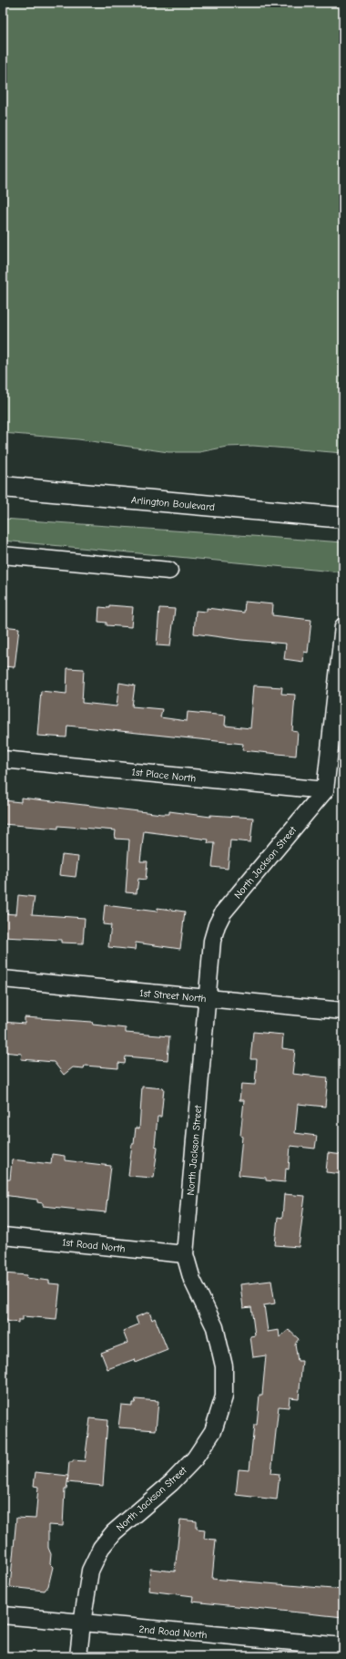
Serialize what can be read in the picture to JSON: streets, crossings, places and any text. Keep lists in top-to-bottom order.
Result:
{
  "streets": {
    "highway": ["Arlington Boulevard"],
    "street": [
      "1st Place North",
      "North Jackson Street",
      "1st Street North",
      "1st Road North",
      "2nd Road North"
    ]
  },
  "crossings": [
    ["1st Place North", "North Jackson Street"],
    ["North Jackson Street", "1st Street North"],
    ["North Jackson Street", "1st Road North"],
    ["North Jackson Street", "2nd Road North"]
  ]
}
